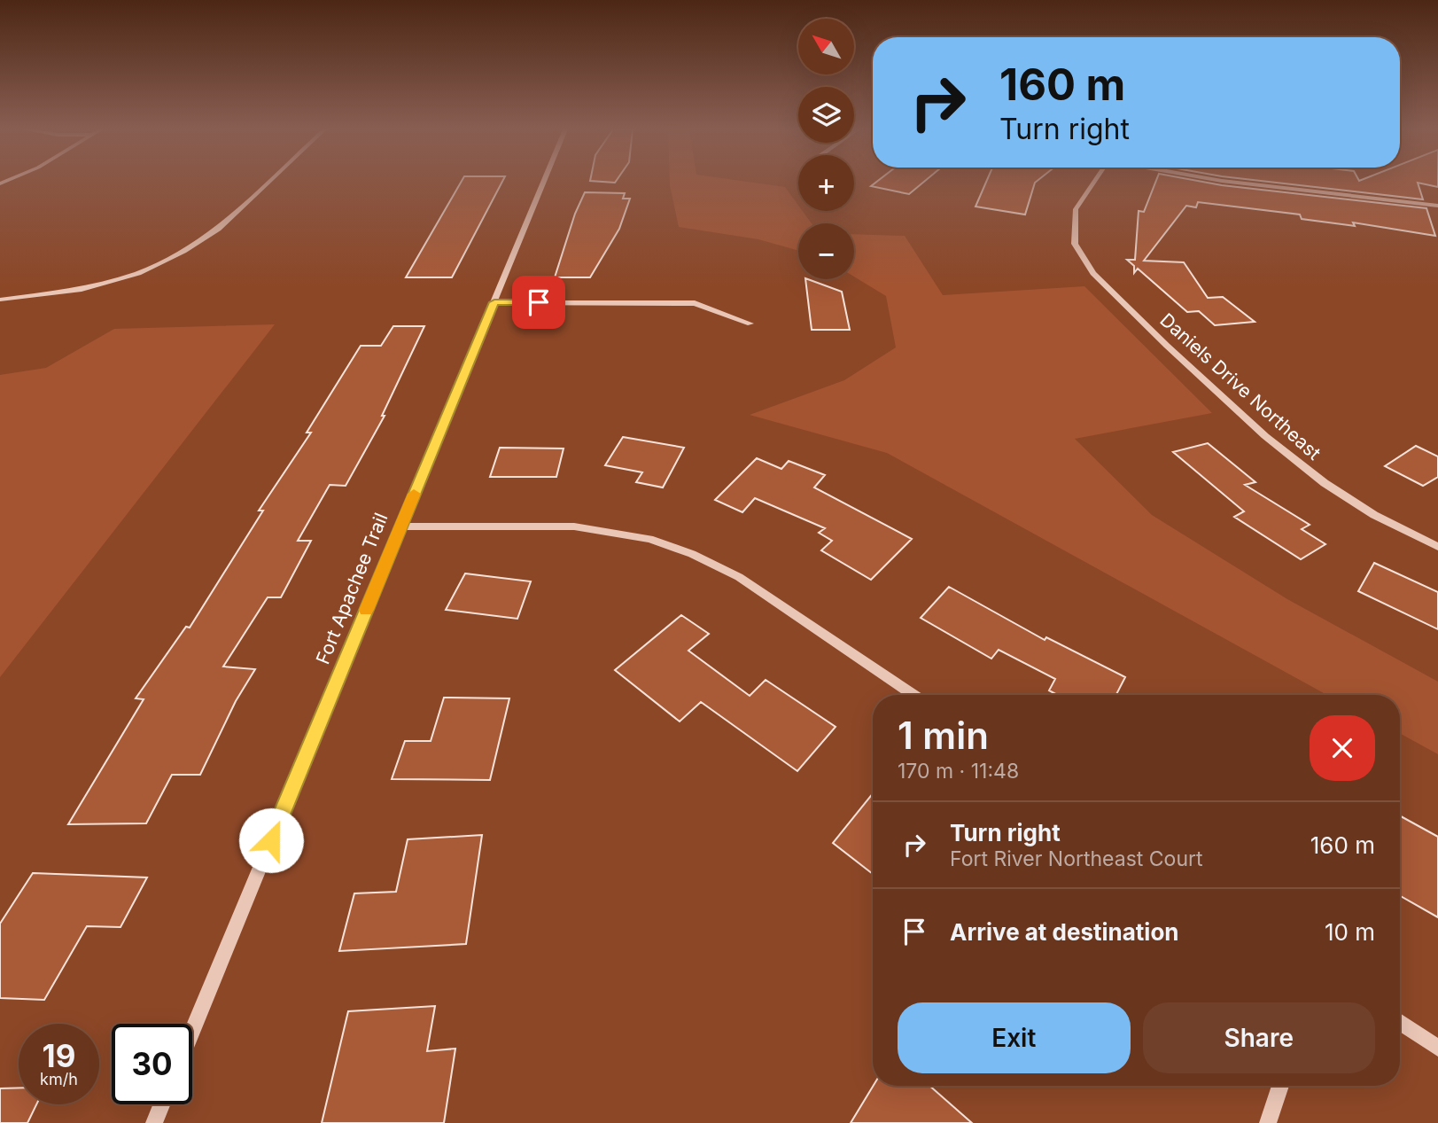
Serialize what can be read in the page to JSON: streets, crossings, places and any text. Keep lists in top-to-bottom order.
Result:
{
  "streets": {
    "street": ["Daniels Drive Northeast", "Fort Apachee Trail"]
  },
  "north": "top left",
  "page": {
    "map_buttons": ["+", "−"],
    "turn": ["160 m", "Turn right"],
    "heading": ["1 min", "170 m · 11:48"],
    "list": [
      {
        "name": "Turn right",
        "note": "Fort River Northeast Court",
        "value": "160 m"
      },
      {
        "name": "Arrive at destination",
        "value": "10 m"
      }
    ],
    "buttons": ["Exit", "Share"],
    "speed": "19 km/h",
    "limit": "30"
  }
}
